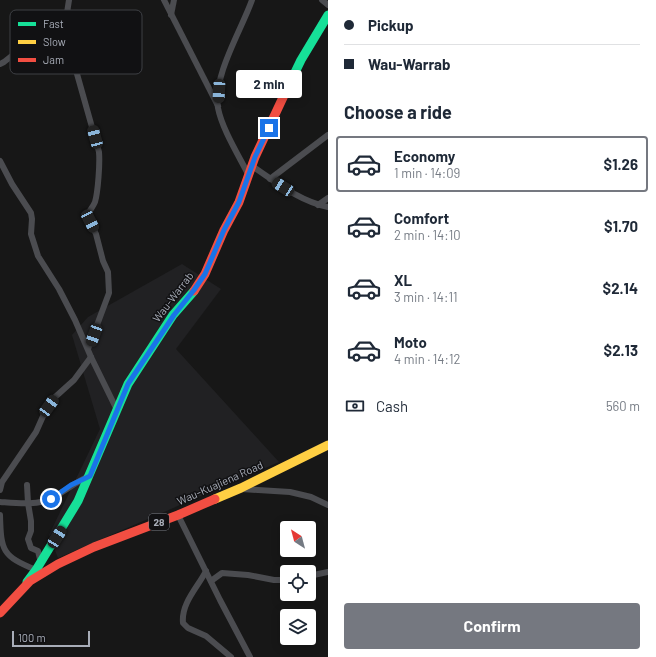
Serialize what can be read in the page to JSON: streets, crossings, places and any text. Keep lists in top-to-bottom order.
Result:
{
  "streets": {
    "main road": ["Wau-Warrab", "Wau-Kuajiena Road", "28"]
  },
  "crossings": [
    ["Wau-Warrab", "Wau-Kuajiena Road"]
  ],
  "legend": ["Fast", "Slow", "Jam"],
  "scale_bar": "100 m",
  "north": "top left",
  "page": {
    "banner": ["Pickup", "Wau-Warrab"],
    "bubble": "2 min",
    "heading": "Choose a ride",
    "list": [
      {
        "name": "Economy",
        "note": "1 min · 14:09",
        "value": "$1.26"
      },
      {
        "name": "Comfort",
        "note": "2 min · 14:10",
        "value": "$1.70"
      },
      {
        "name": "XL",
        "note": "3 min · 14:11",
        "value": "$2.14"
      },
      {
        "name": "Moto",
        "note": "4 min · 14:12",
        "value": "$2.13"
      }
    ],
    "pay": ["Cash", "560 m"],
    "buttons": "Confirm",
    "scale": "100 m"
  }
}
